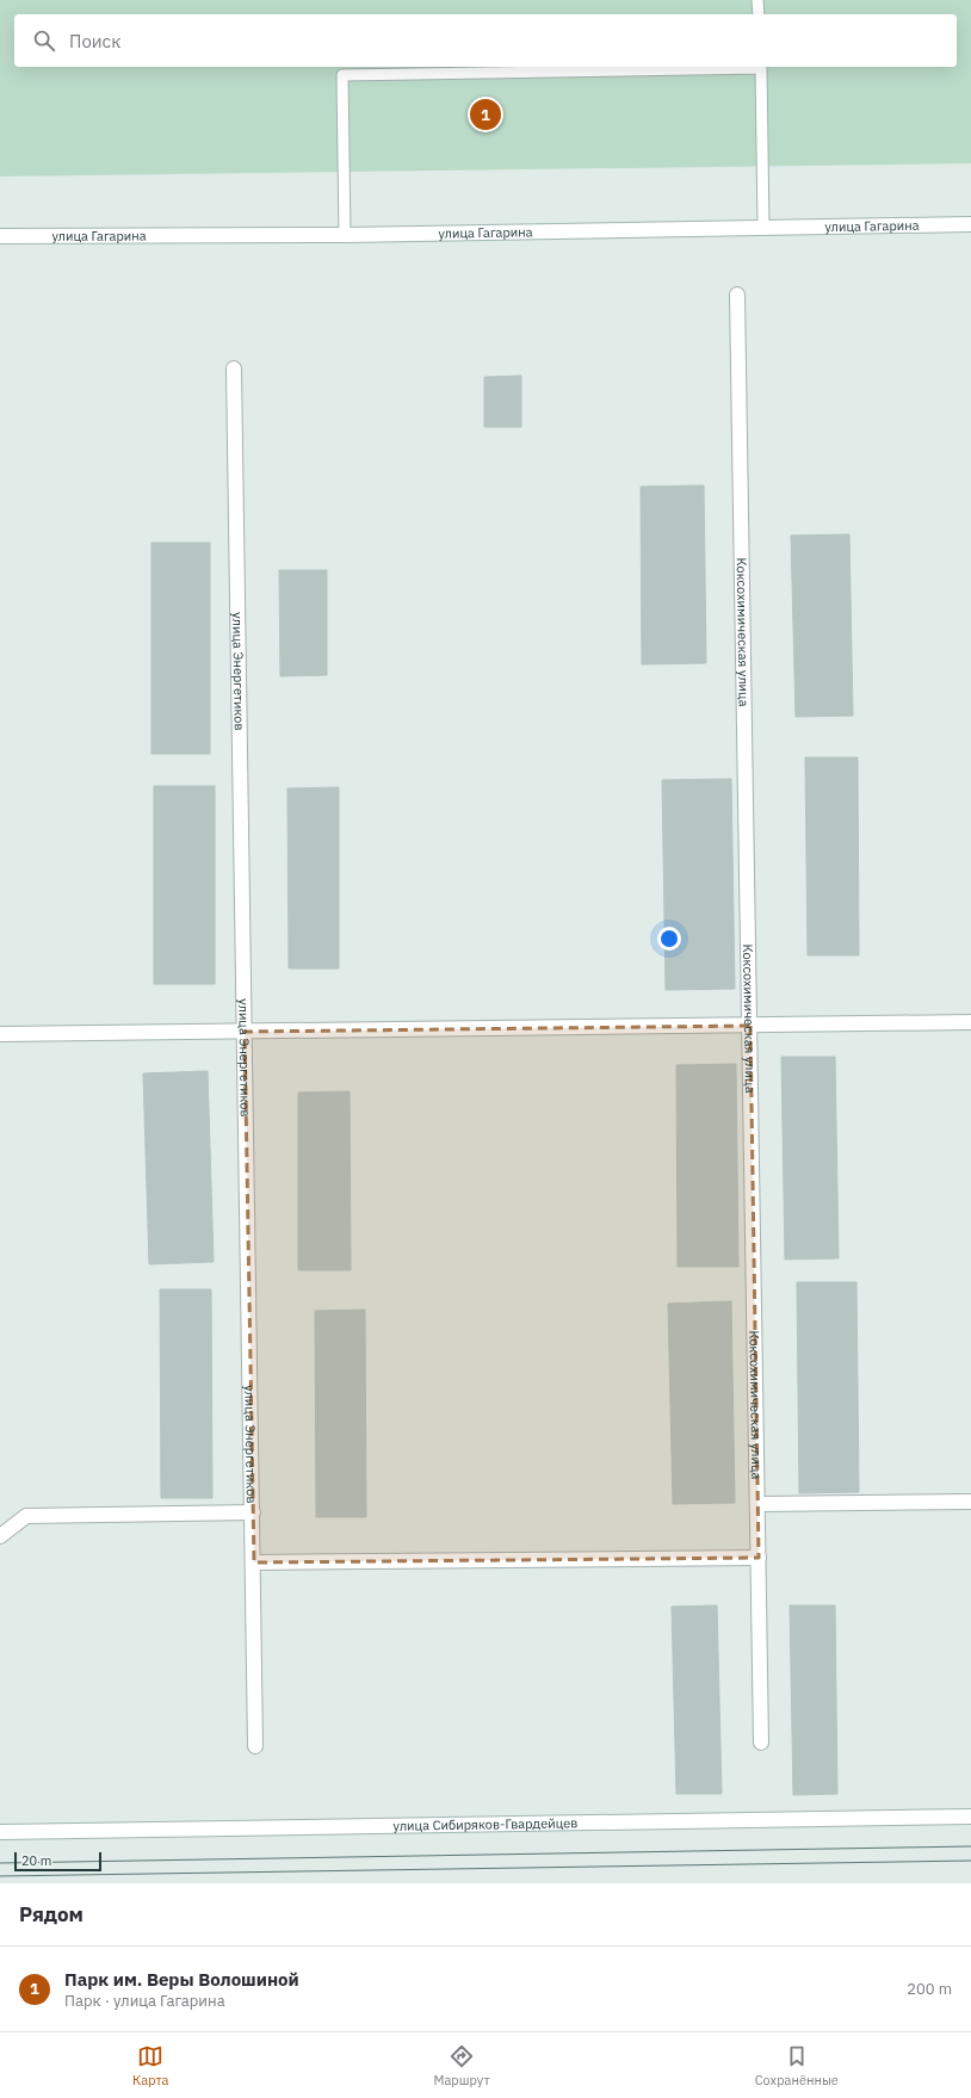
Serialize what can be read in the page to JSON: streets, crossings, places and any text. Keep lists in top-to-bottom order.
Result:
{
  "streets": {
    "street": [
      "улица Гагарина",
      "Коксохимическая улица",
      "улица Энергетиков",
      "улица Сибиряков-Гвардейцев"
    ]
  },
  "scale_bar": "20 m",
  "page": {
    "search": "Поиск",
    "pins": "1",
    "scale": "20 m",
    "heading": "Рядом",
    "list": [
      {
        "mark": "1",
        "name": "Парк им. Веры Волошиной",
        "note": "Парк · улица Гагарина",
        "value": "200 m"
      }
    ],
    "nav": ["Карта", "Маршрут", "Сохранённые"]
  }
}
